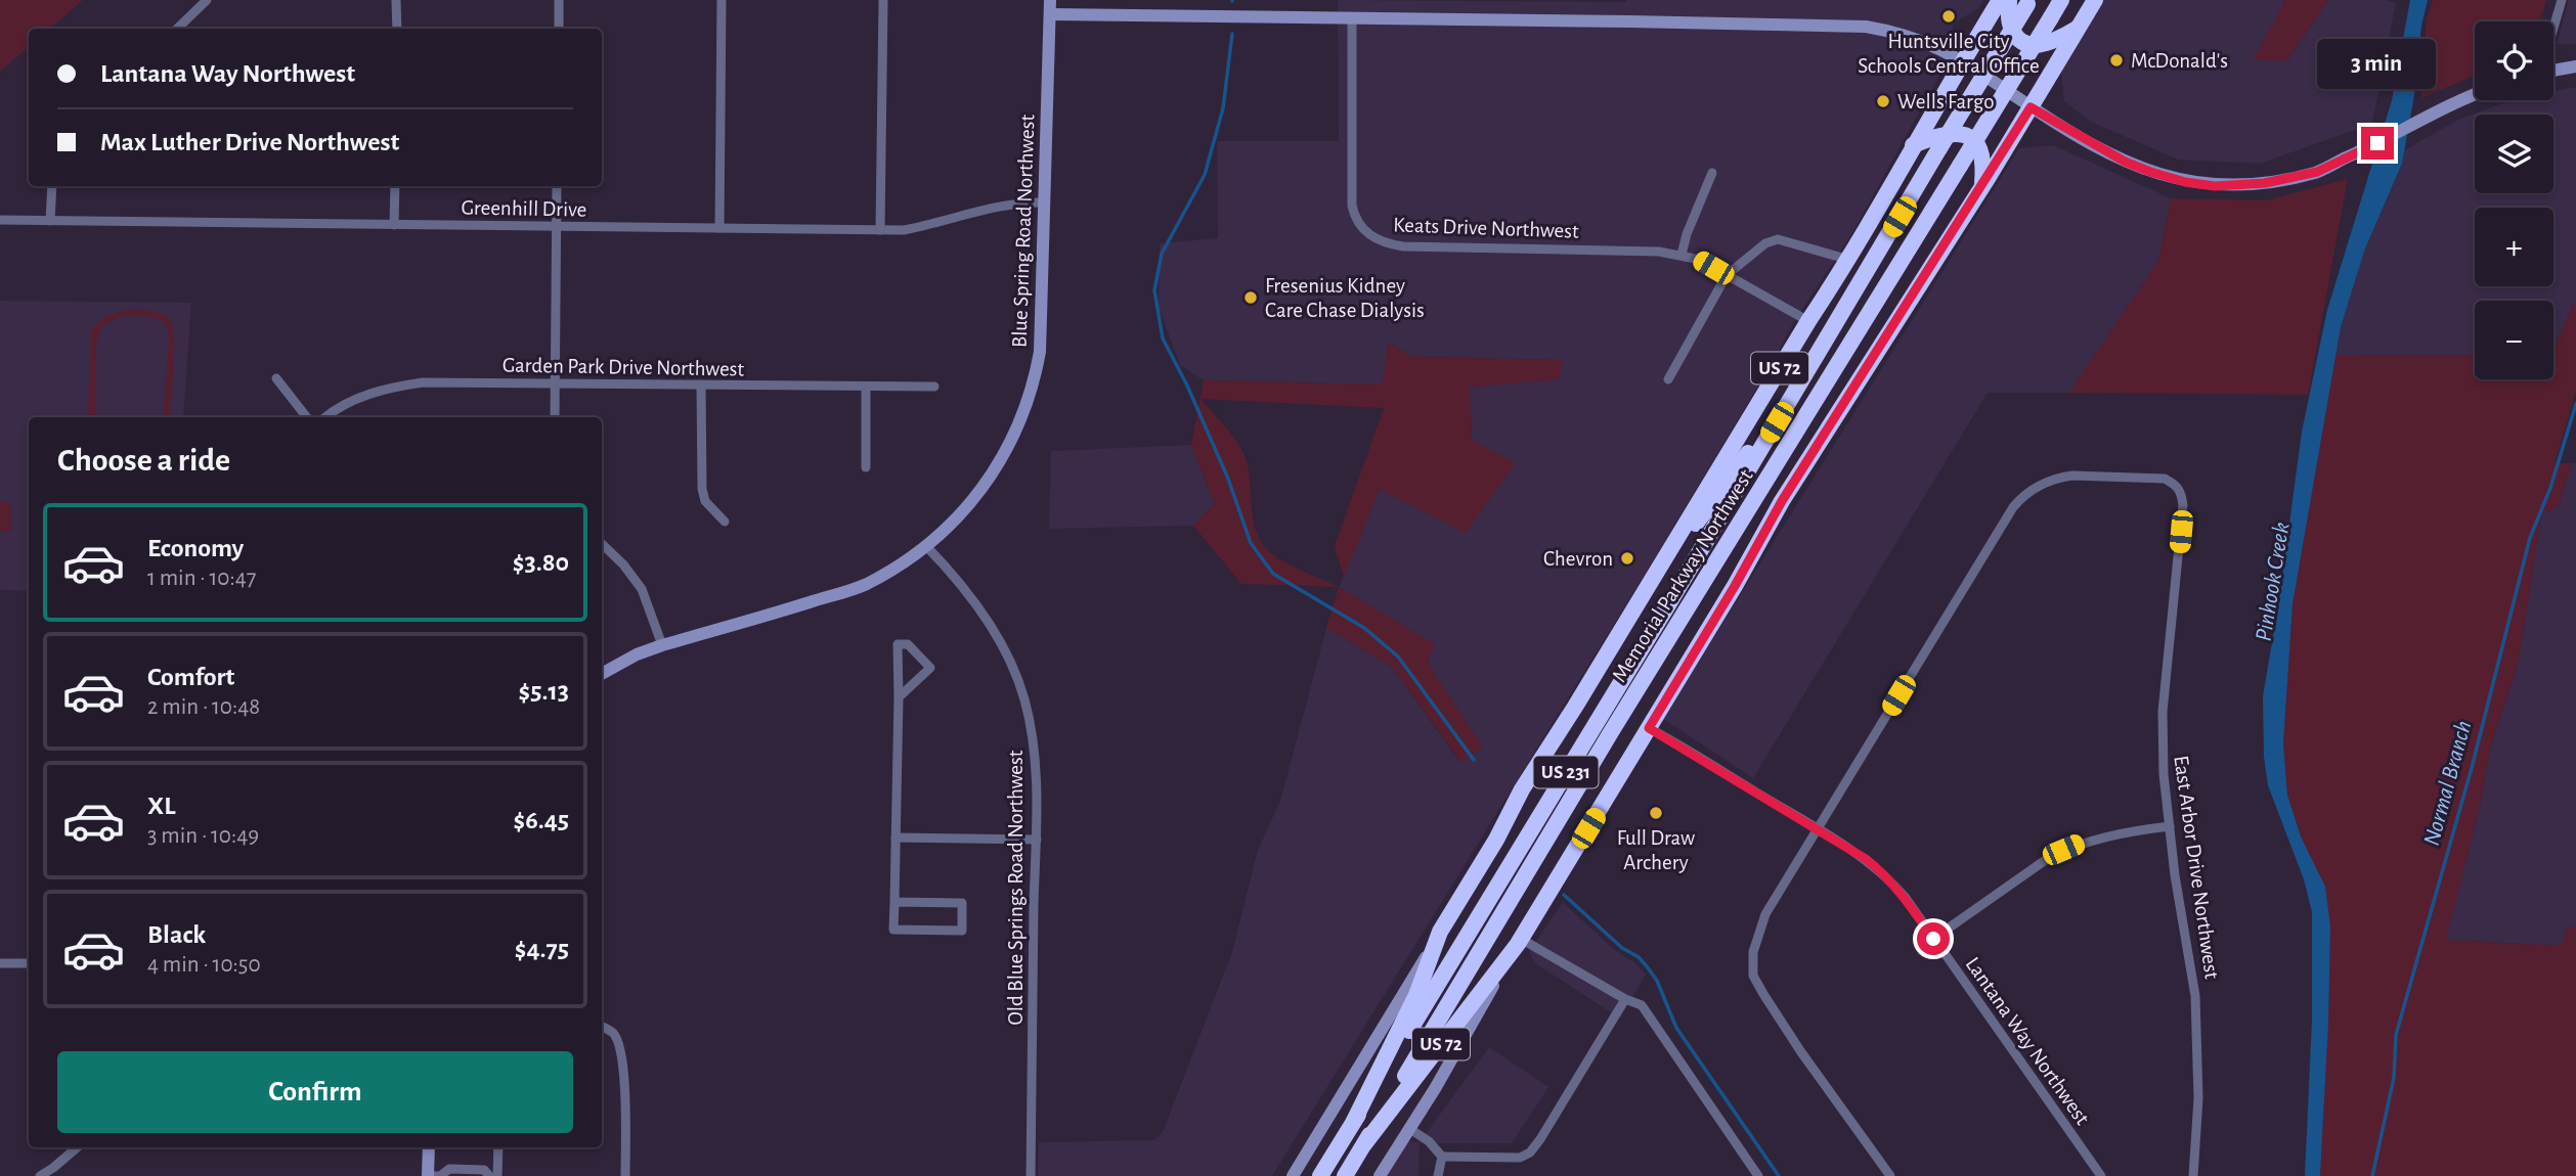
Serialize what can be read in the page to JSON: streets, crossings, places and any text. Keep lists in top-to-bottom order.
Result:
{
  "streets": {
    "highway": ["US 72", "Memorial Parkway Northwest", "US 231"],
    "street": [
      "Greenhill Drive",
      "Keats Drive Northwest",
      "Blue Spring Road Northwest",
      "Garden Park Drive Northwest",
      "East Arbor Drive Northwest",
      "Old Blue Springs Road Northwest",
      "Lantana Way Northwest"
    ]
  },
  "crossings": [
    ["Greenhill Drive", "Blue Spring Road Northwest"],
    ["Keats Drive Northwest", "US 72"],
    ["Blue Spring Road Northwest", "Old Blue Springs Road Northwest"],
    ["US 72", "Memorial Parkway Northwest"],
    ["US 72", "Lantana Way Northwest"],
    ["East Arbor Drive Northwest", "Lantana Way Northwest"]
  ],
  "water": ["Pinhook Creek", "Normal Branch"],
  "places": [
    "Huntsville City Schools Central Office",
    "McDonald's",
    "Wells Fargo",
    "Fresenius Kidney Care Chase Dialysis",
    "Chevron",
    "Full Draw Archery"
  ],
  "page": {
    "map_buttons": ["+", "−"],
    "banner": ["Lantana Way Northwest", "Max Luther Drive Northwest"],
    "bubble": "3 min",
    "heading": "Choose a ride",
    "list": [
      {
        "name": "Economy",
        "note": "1 min · 10:47",
        "value": "$3.80"
      },
      {
        "name": "Comfort",
        "note": "2 min · 10:48",
        "value": "$5.13"
      },
      {
        "name": "XL",
        "note": "3 min · 10:49",
        "value": "$6.45"
      },
      {
        "name": "Black",
        "note": "4 min · 10:50",
        "value": "$4.75"
      }
    ],
    "buttons": "Confirm"
  }
}
